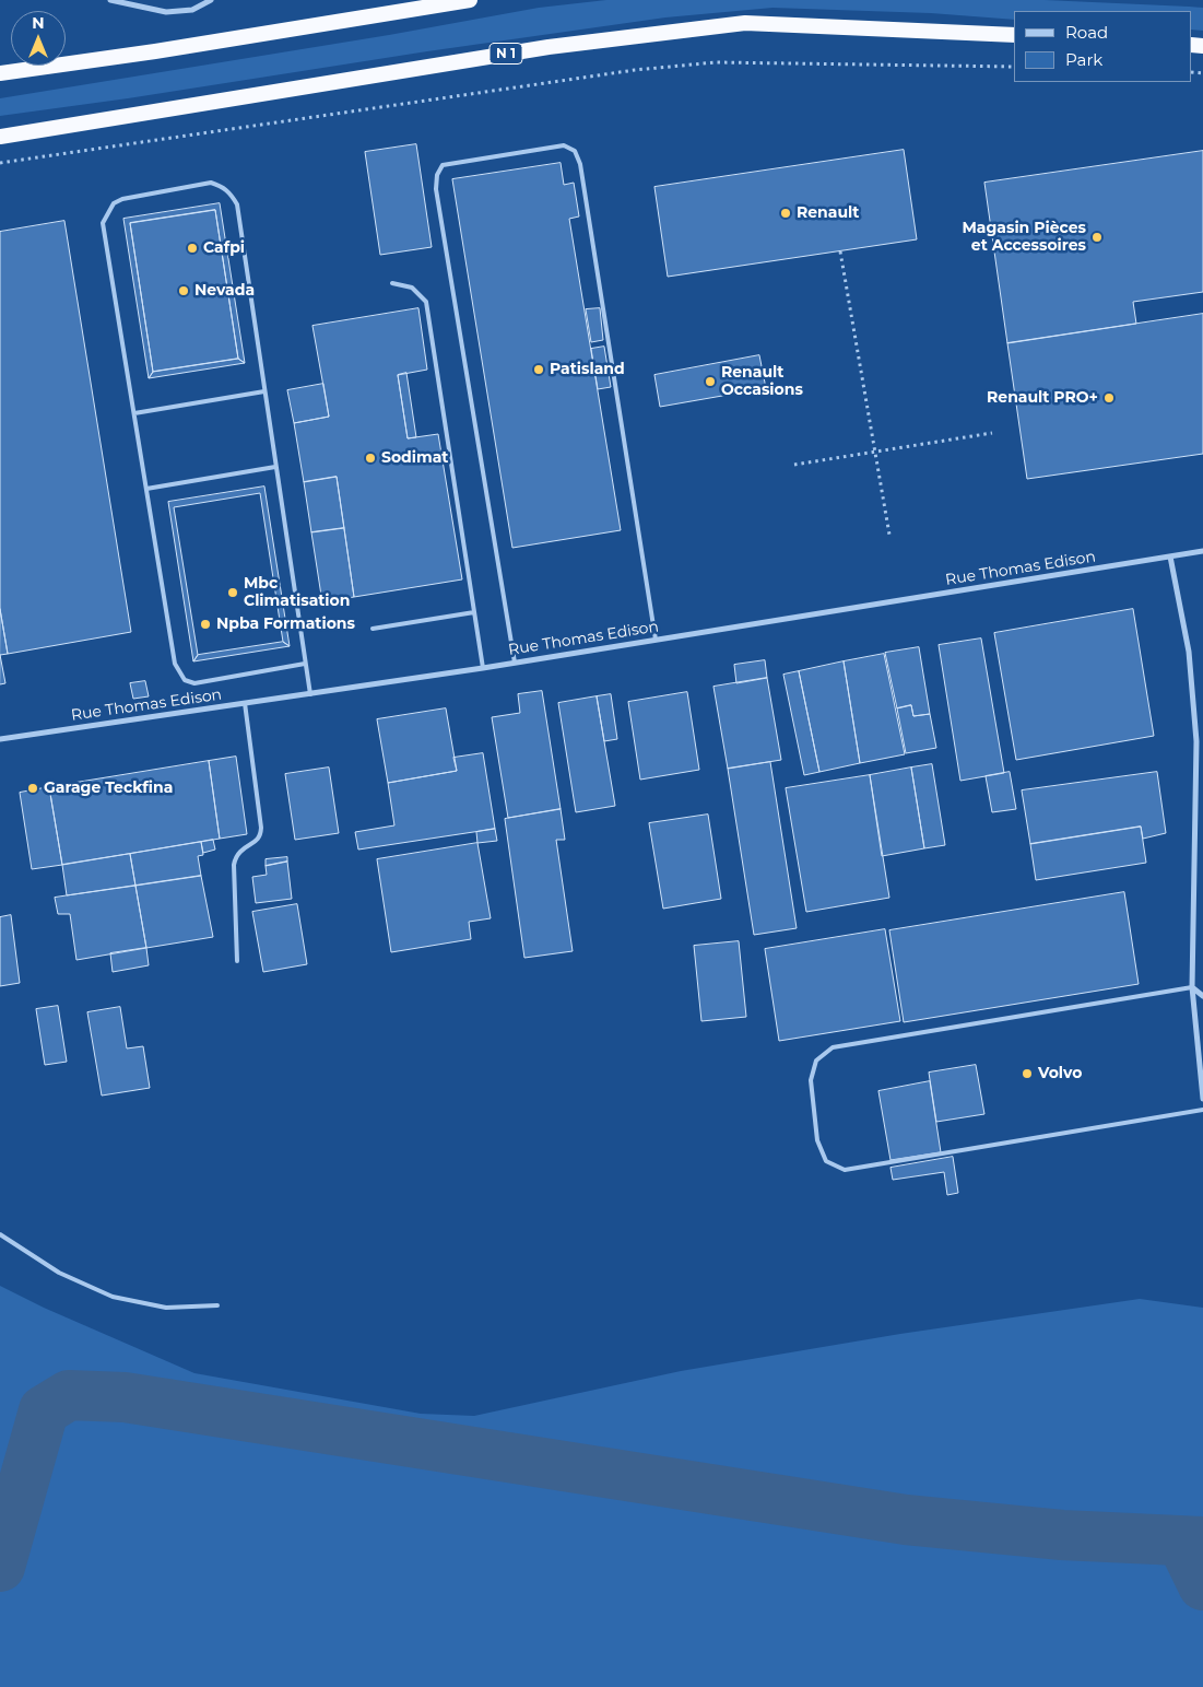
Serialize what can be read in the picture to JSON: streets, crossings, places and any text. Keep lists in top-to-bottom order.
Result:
{
  "streets": {
    "highway": ["N 1"],
    "street": ["Rue Thomas Edison"]
  },
  "places": [
    "Renault",
    "Magasin Pièces et Accessoires",
    "Cafpi",
    "Nevada",
    "Patisland",
    "Renault Occasions",
    "Renault PRO+",
    "Sodimat",
    "Mbc Climatisation",
    "Npba Formations",
    "Garage Teckfina",
    "Volvo"
  ],
  "legend": ["Road", "Park"],
  "north": "top"
}
